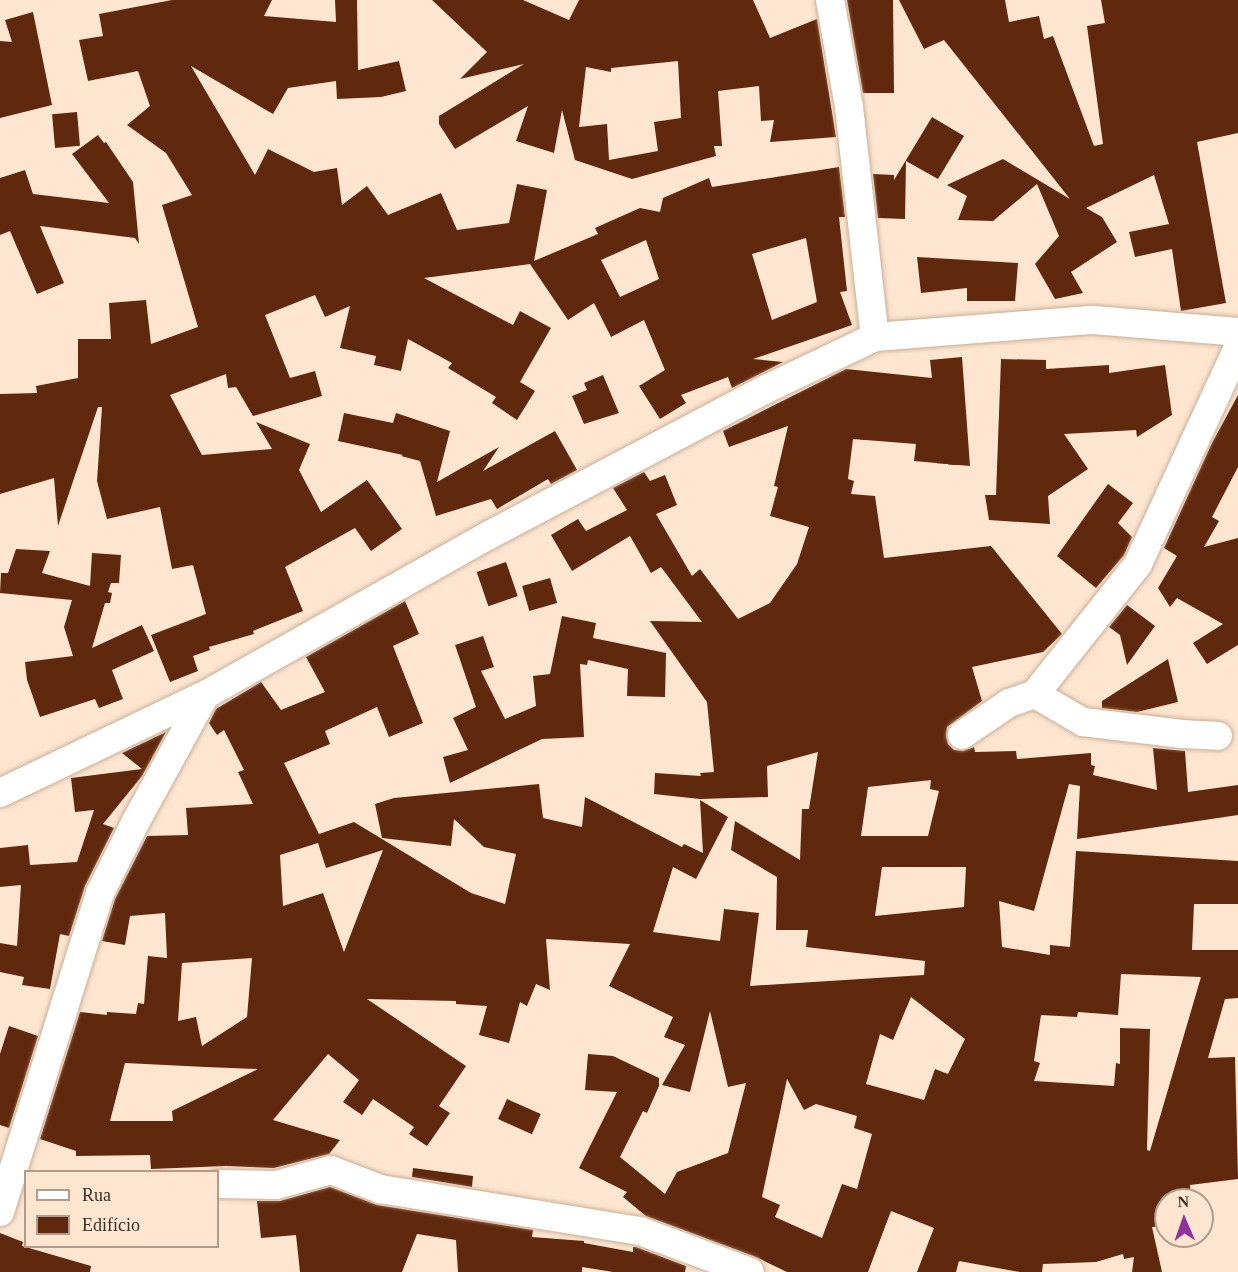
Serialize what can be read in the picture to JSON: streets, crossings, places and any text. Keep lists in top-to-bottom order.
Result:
{
  "legend": ["Rua", "Edifício"],
  "north": "top"
}
